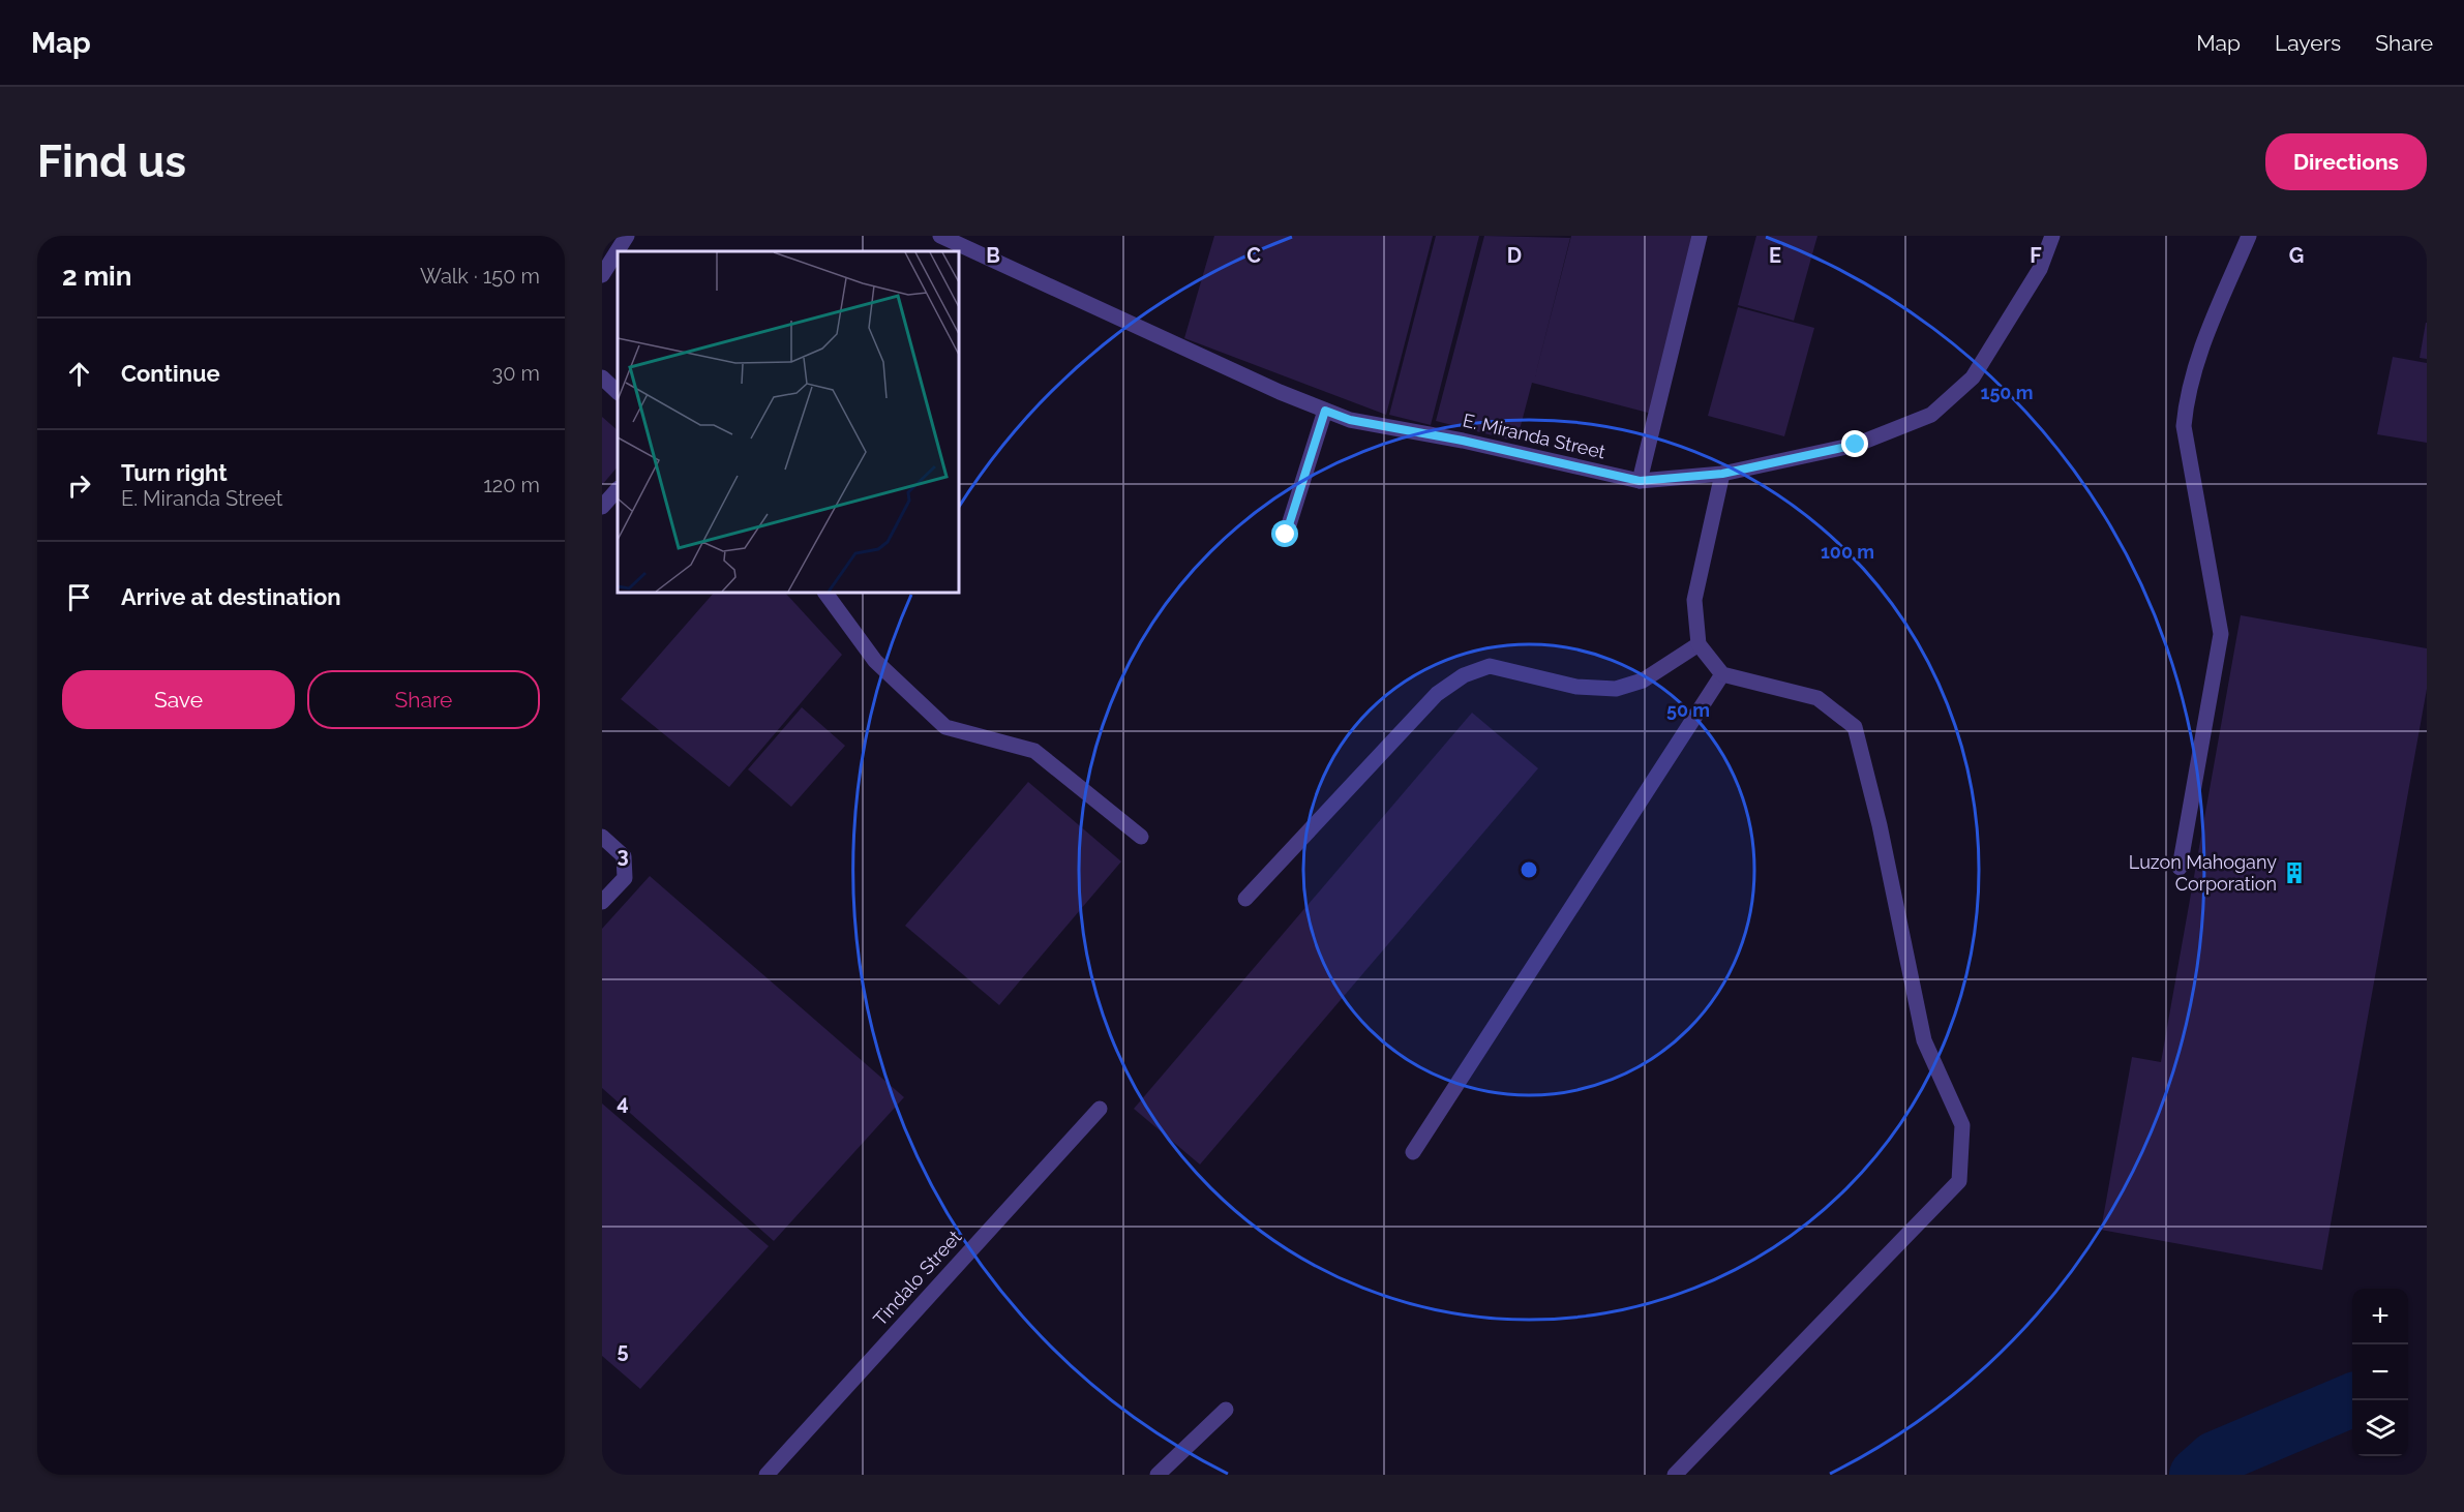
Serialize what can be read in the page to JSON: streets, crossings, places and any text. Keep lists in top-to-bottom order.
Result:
{
  "streets": {
    "street": ["E. Miranda Street", "Tindalo Street"]
  },
  "places": {
    "building": ["Luzon Mahogany Corporation"]
  },
  "page": {
    "header": "Map",
    "nav": ["Map", "Layers", "Share"],
    "buttons": [
      "Directions",
      ["Save", "Share"]
    ],
    "title": "Find us",
    "heading": ["2 min", "Walk · 150 m"],
    "list": [
      ["Continue", "30 m"],
      ["Turn right", "E. Miranda Street", "120 m"],
      "Arrive at destination"
    ],
    "map_buttons": ["+", "−"]
  },
  "grid": {
    "columns": [
      "B",
      "C",
      "D",
      "E",
      "F",
      "G"
    ],
    "rows": ["3", "4", "5"]
  },
  "rings": ["150 m", "100 m", "50 m"]
}
